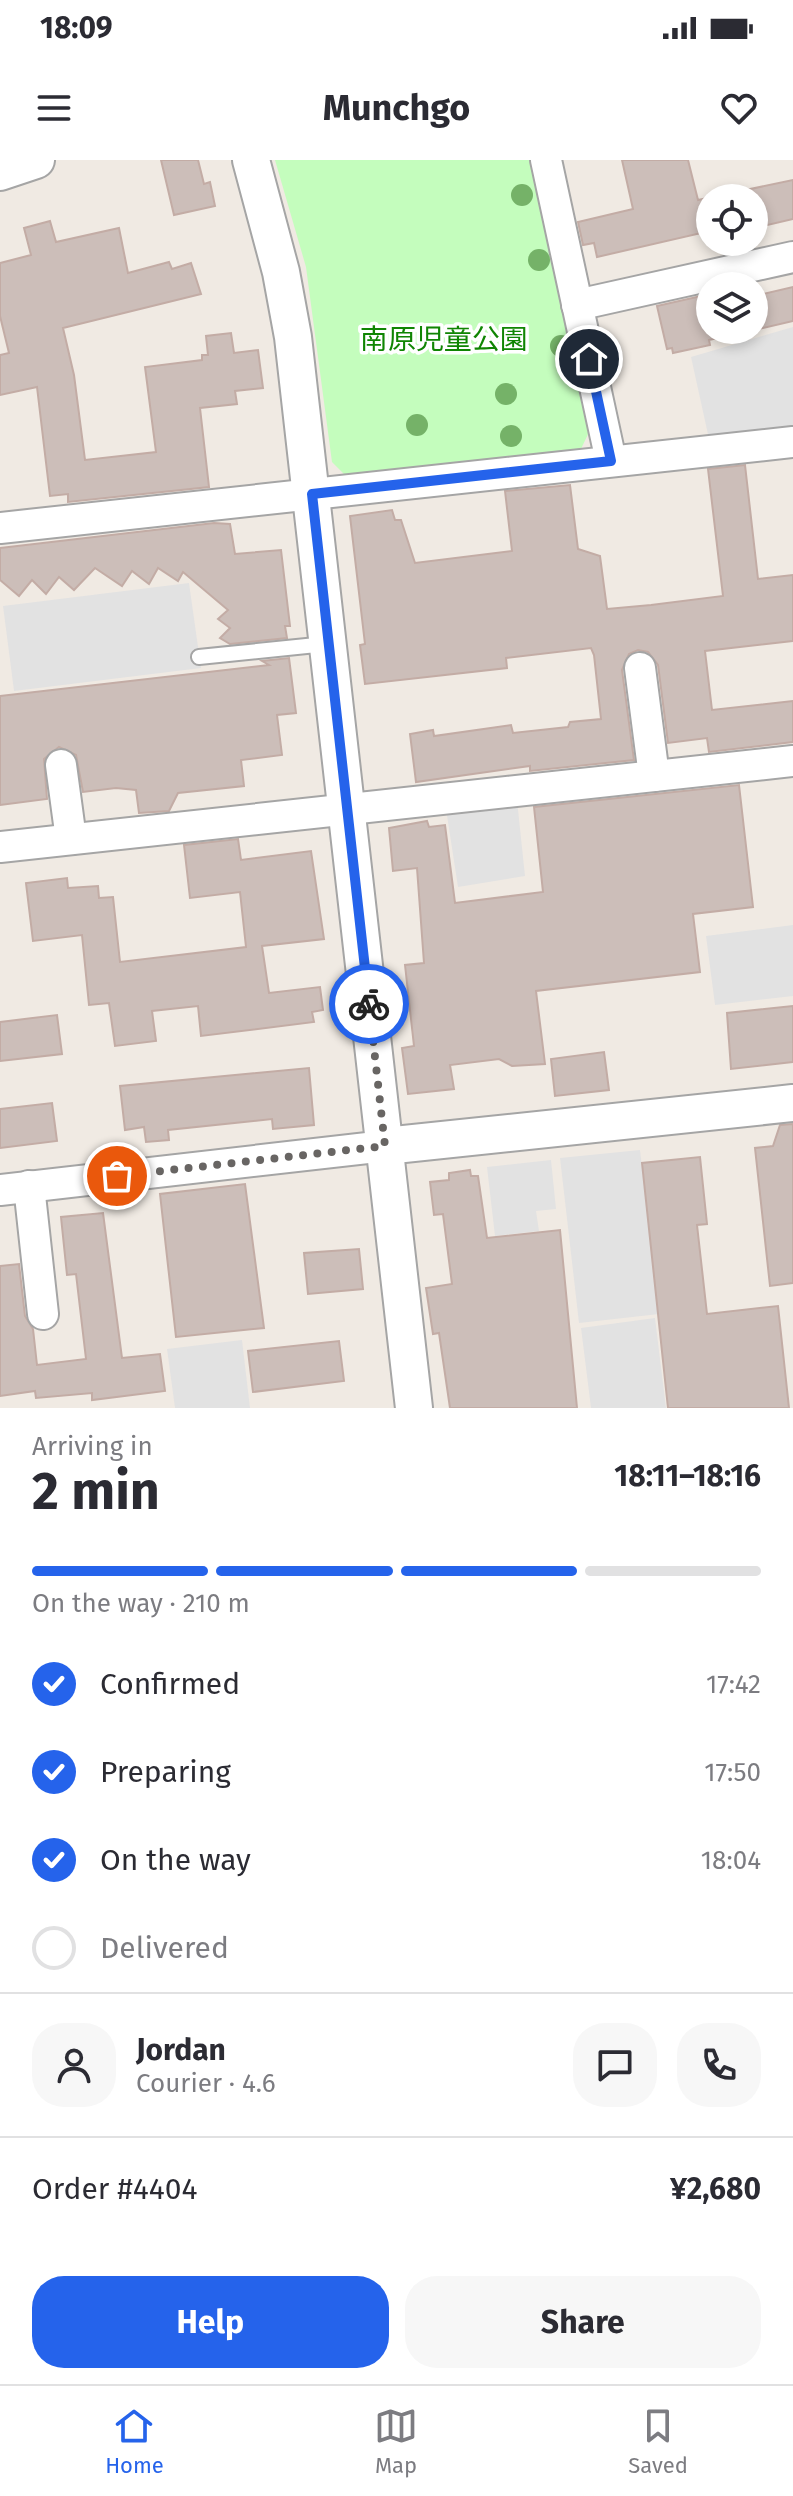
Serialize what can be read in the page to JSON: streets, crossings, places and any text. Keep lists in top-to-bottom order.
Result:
{
  "parks": ["南原児童公園"],
  "page": {
    "status": "18:09",
    "header": "Munchgo",
    "heading": ["2 min", "Arriving in", "18:11–18:16"],
    "panel": [
      "Jordan",
      "Courier · 4.6",
      "Order #4404",
      "¥2,680"
    ],
    "bar": "On the way · 210 m",
    "list": [
      ["Confirmed", "17:42"],
      ["Preparing", "17:50"],
      ["On the way", "18:04"],
      "Delivered"
    ],
    "buttons": ["Help", "Share"],
    "tabs": ["Home", "Map", "Saved"]
  }
}
